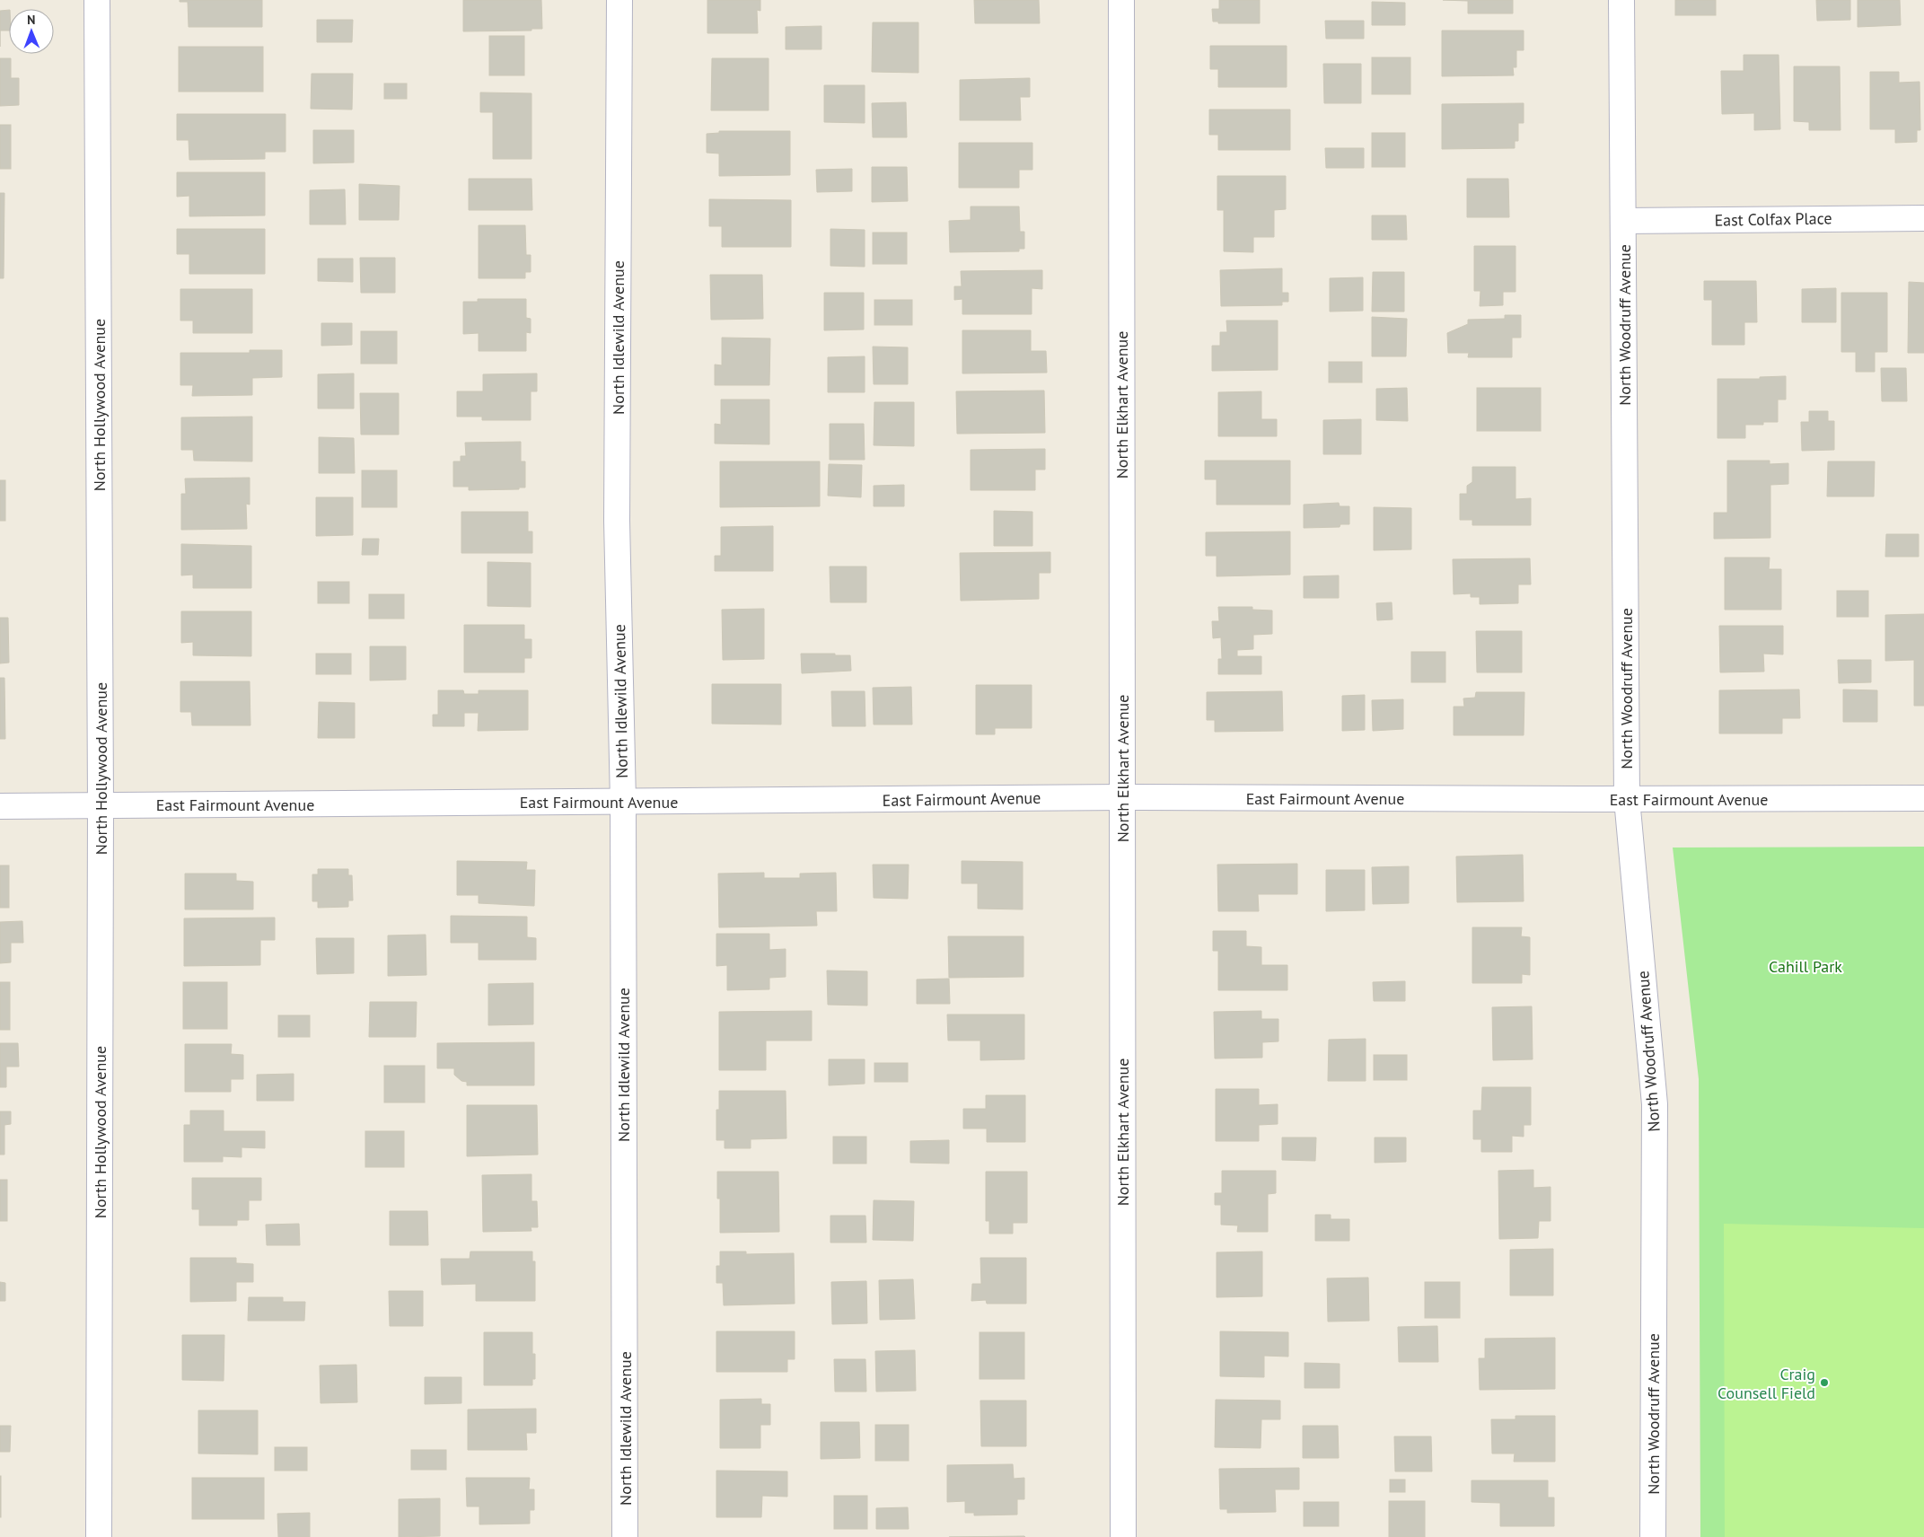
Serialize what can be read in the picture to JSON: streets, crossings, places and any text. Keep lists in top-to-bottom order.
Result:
{
  "streets": {
    "street": [
      "East Colfax Place",
      "North Woodruff Avenue",
      "North Idlewild Avenue",
      "North Hollywood Avenue",
      "North Elkhart Avenue",
      "East Fairmount Avenue"
    ]
  },
  "crossings": [
    ["East Colfax Place", "North Woodruff Avenue"],
    ["North Woodruff Avenue", "East Fairmount Avenue"],
    ["North Idlewild Avenue", "East Fairmount Avenue"],
    ["North Hollywood Avenue", "East Fairmount Avenue"],
    ["North Elkhart Avenue", "East Fairmount Avenue"]
  ],
  "parks": ["Cahill Park"],
  "places": ["Craig Counsell Field"],
  "north": "top"
}
